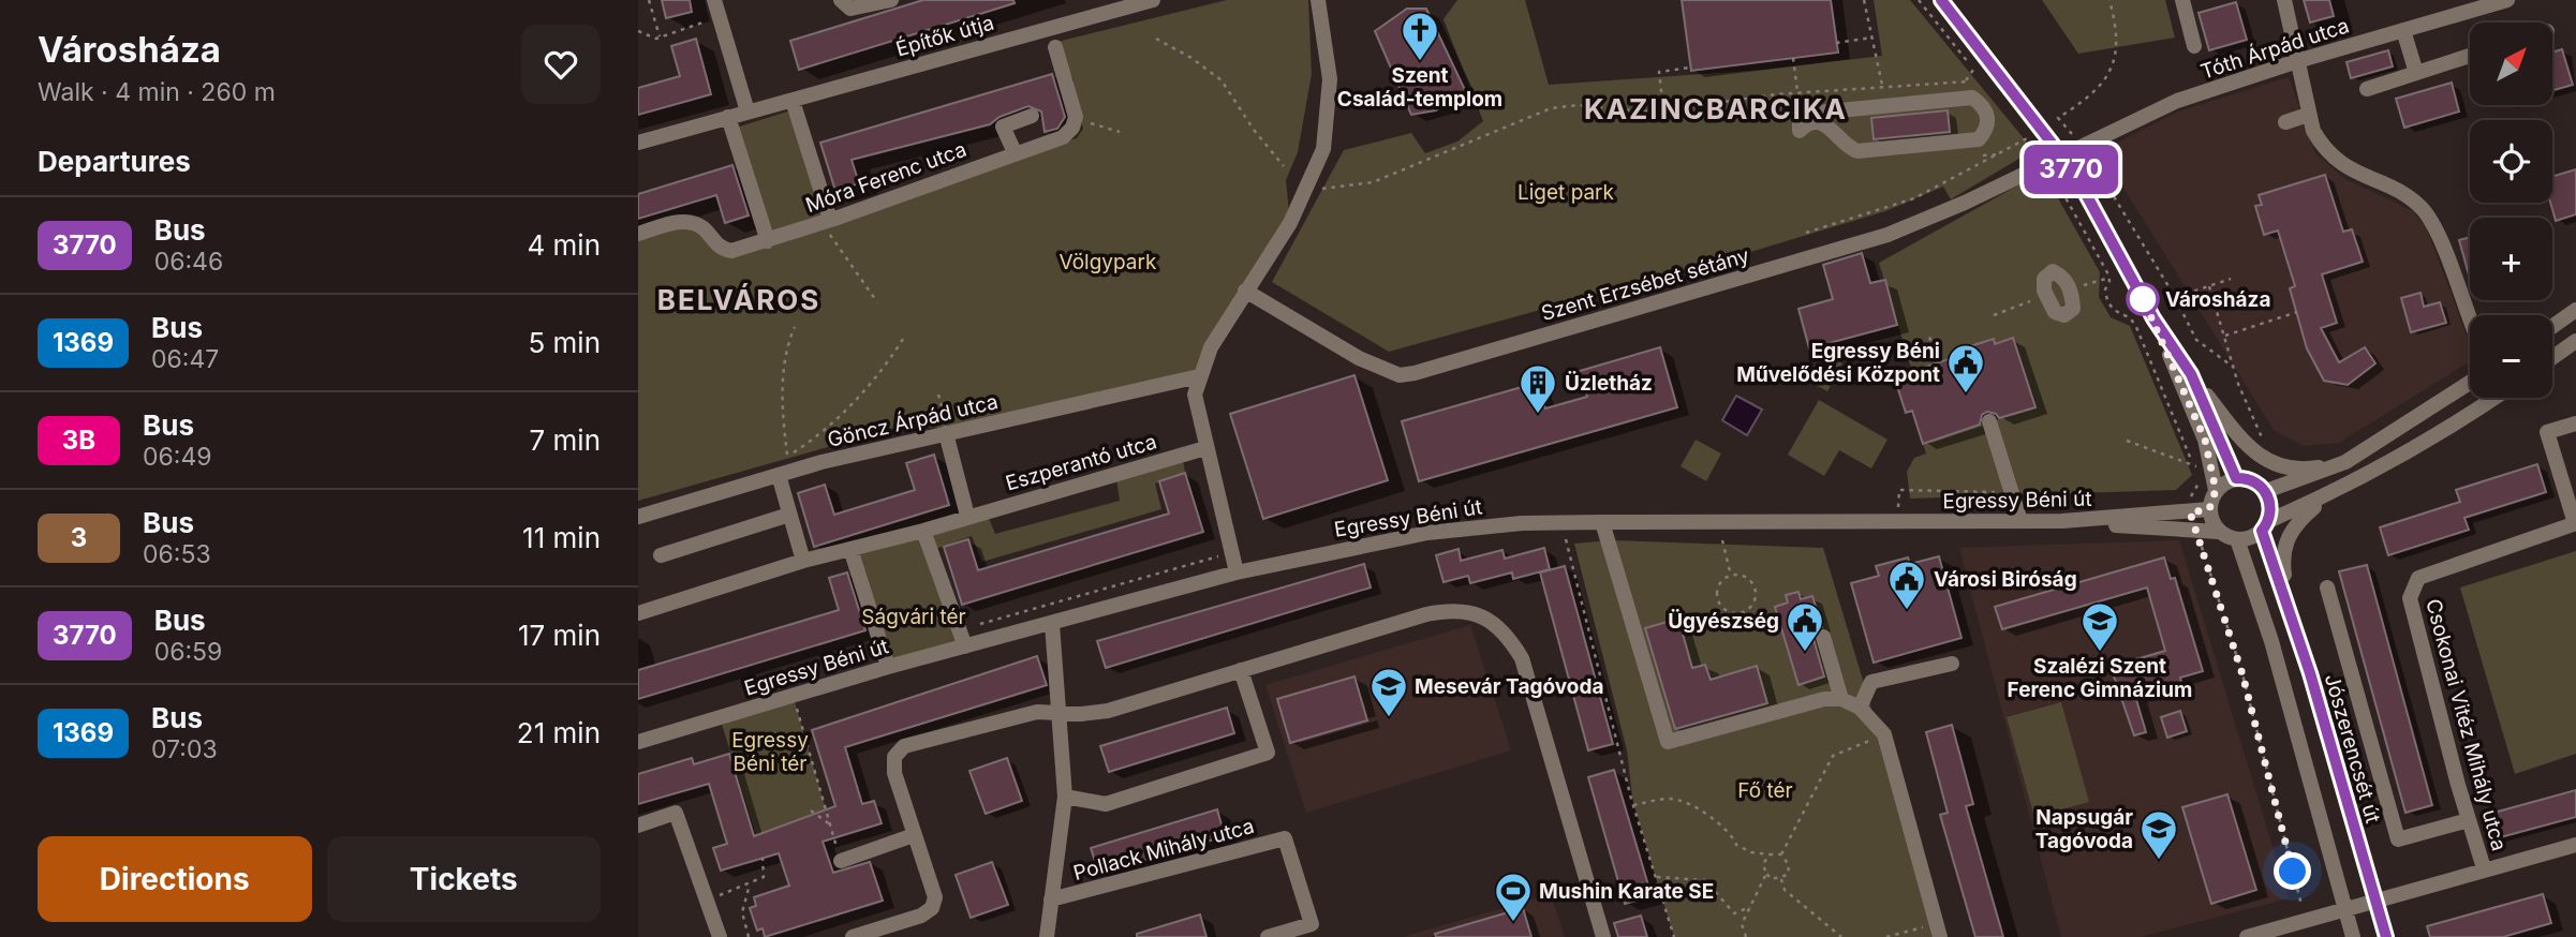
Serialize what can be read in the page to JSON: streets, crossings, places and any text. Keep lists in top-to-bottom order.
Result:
{
  "streets": {
    "street": [
      "Építők útja",
      "Tóth Árpád utca",
      "Móra Ferenc utca",
      "Szent Erzsébet sétány",
      "Göncz Árpád utca",
      "Eszperantó utca",
      "Egressy Béni út",
      "Csokonai Vitéz Mihály utca",
      "Jószerencsét út",
      "Pollack Mihály utca"
    ]
  },
  "crossings": [
    ["Tóth Árpád utca", "Szent Erzsébet sétány"],
    ["Egressy Béni út", "Jószerencsét út"],
    ["Egressy Béni út", "Pollack Mihály utca"]
  ],
  "districts": ["KAZINCBARCIKA", "BELVÁROS"],
  "parks": [
    "Liget park",
    "Völgypark",
    "Ságvári tér",
    "Egressy Béni tér",
    "Fő tér"
  ],
  "places": {
    "church": ["Szent Család-templom"],
    "other": ["Városháza"],
    "public building": ["Egressy Béni Művelődési Központ", "Városi Biróság", "Ügyészség"],
    "building": ["Üzletház"],
    "school or university": ["Szalézi Szent Ferenc Gimnázium", "Mesevár Tagóvoda", "Napsugár Tagóvoda"],
    "sports": ["Mushin Karate SE"]
  },
  "lines": ["bus line 3770"],
  "north": "top right",
  "page": {
    "heading": [
      ["Városháza", "Walk · 4 min · 260 m"],
      "Departures"
    ],
    "on_map": "3770",
    "map_buttons": ["+", "−"],
    "list": [
      {
        "mark": "3770",
        "name": "Bus",
        "note": "06:46",
        "value": "4 min"
      },
      {
        "mark": "1369",
        "name": "Bus",
        "note": "06:47",
        "value": "5 min"
      },
      {
        "mark": "3B",
        "name": "Bus",
        "note": "06:49",
        "value": "7 min"
      },
      {
        "mark": "3",
        "name": "Bus",
        "note": "06:53",
        "value": "11 min"
      },
      {
        "mark": "3770",
        "name": "Bus",
        "note": "06:59",
        "value": "17 min"
      },
      {
        "mark": "1369",
        "name": "Bus",
        "note": "07:03",
        "value": "21 min"
      }
    ],
    "buttons": ["Directions", "Tickets"]
  }
}
